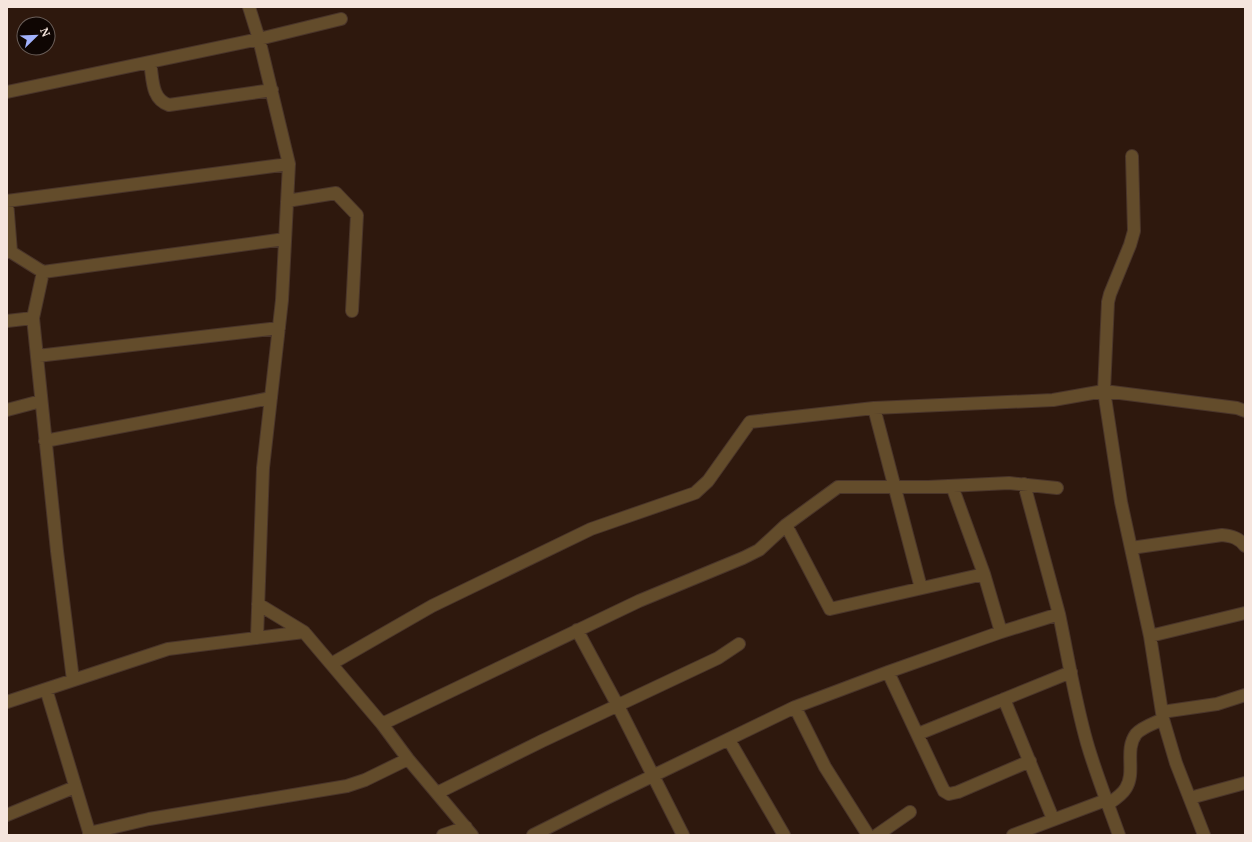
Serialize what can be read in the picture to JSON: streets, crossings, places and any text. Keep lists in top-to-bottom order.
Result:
{
  "north": "top right"
}
